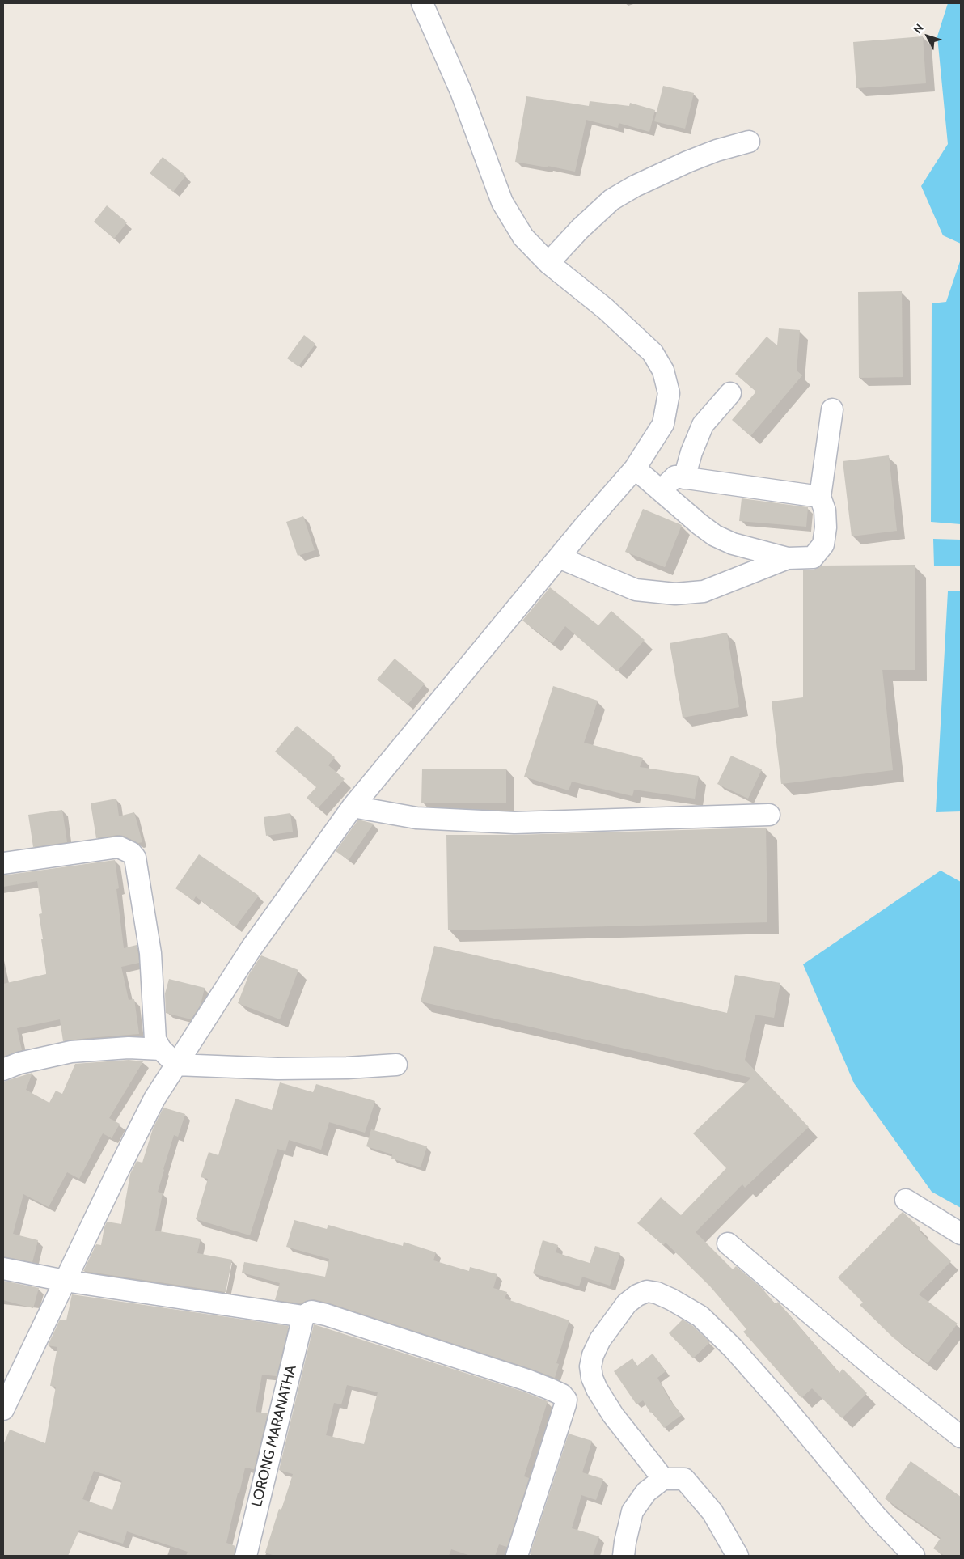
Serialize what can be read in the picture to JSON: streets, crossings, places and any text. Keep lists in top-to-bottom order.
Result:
{
  "streets": {
    "street": ["LORONG MARANATHA"]
  },
  "north": "top left"
}
